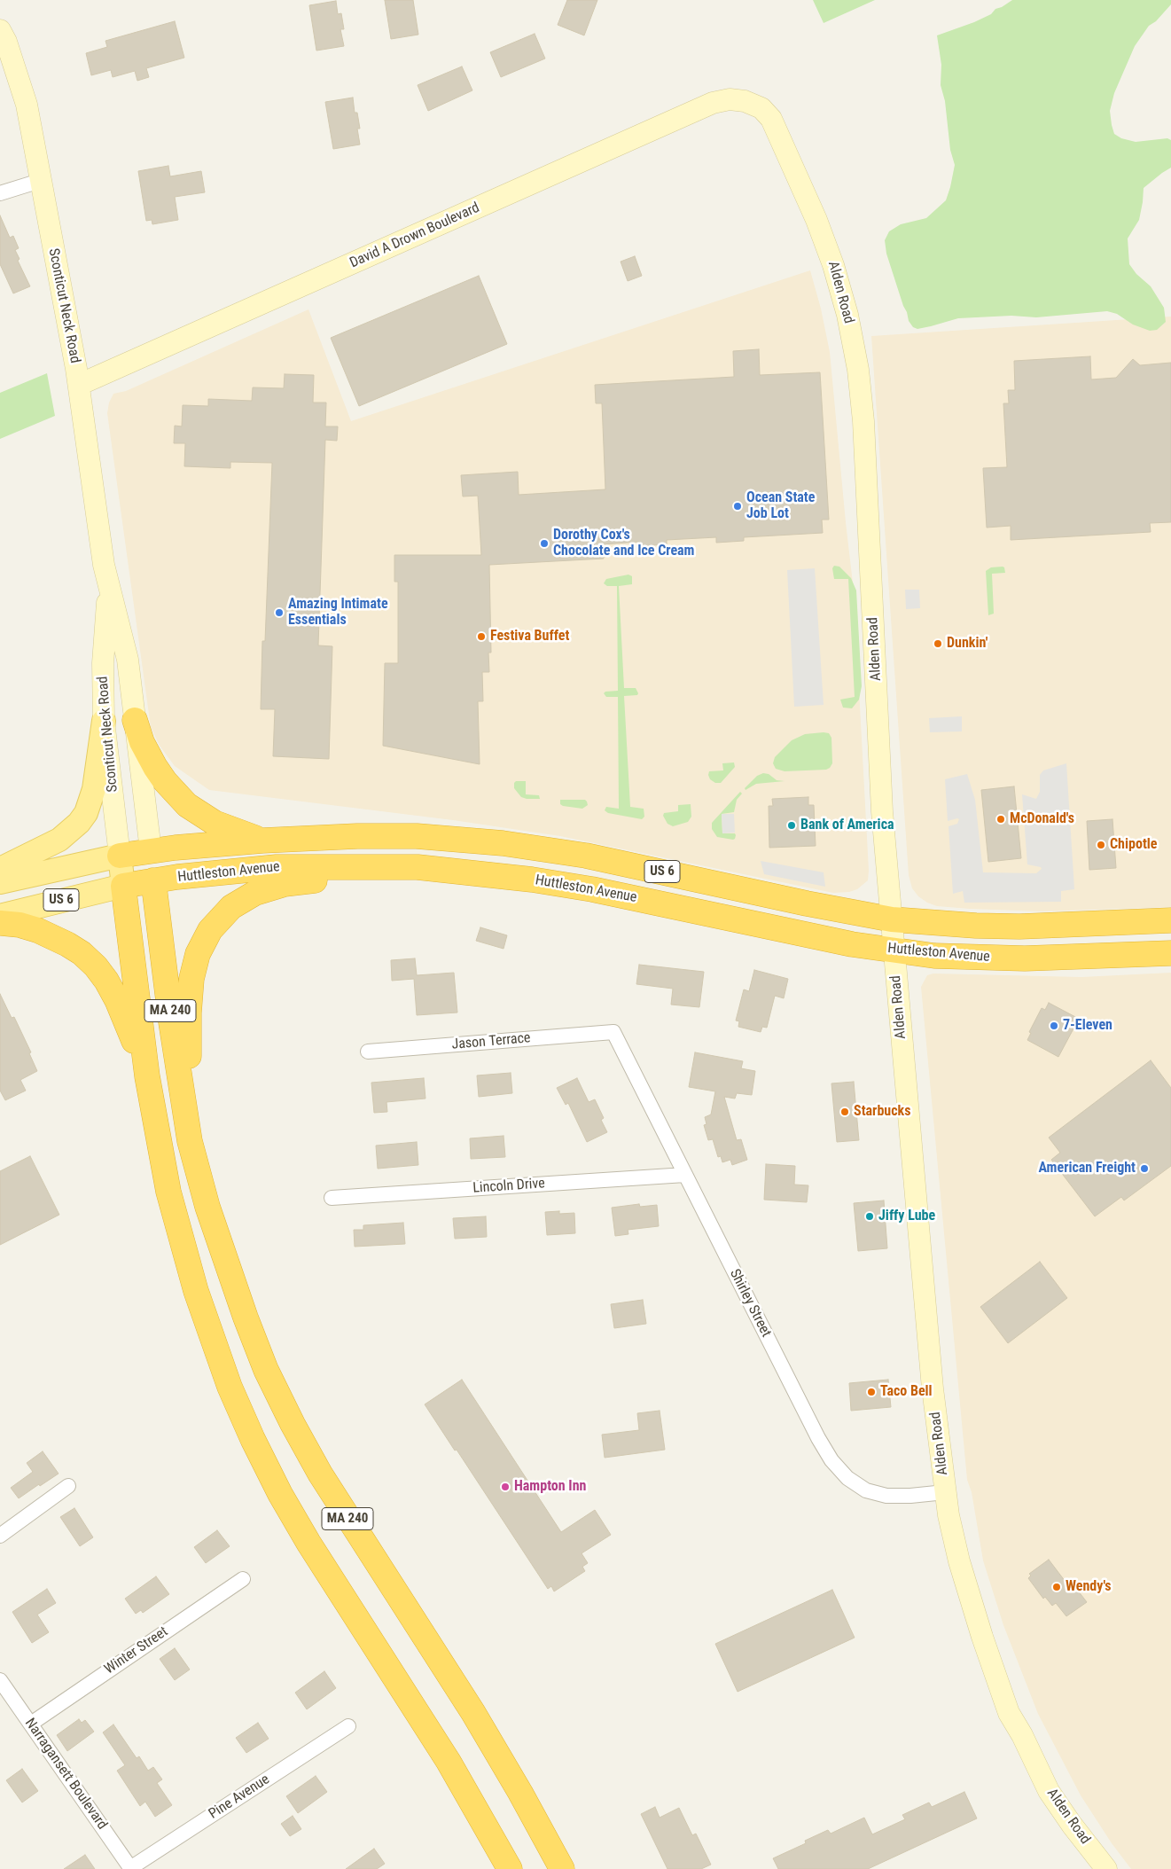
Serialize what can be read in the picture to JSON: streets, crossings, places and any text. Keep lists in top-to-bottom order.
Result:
{
  "streets": {
    "highway": ["US 6", "Huttleston Avenue", "MA 240"],
    "main road": ["David A Drown Boulevard", "Alden Road", "Sconticut Neck Road"],
    "street": [
      "Jason Terrace",
      "Lincoln Drive",
      "Shirley Street",
      "Winter Street",
      "Narragansett Boulevard",
      "Pine Avenue"
    ]
  },
  "crossings": [
    ["David A Drown Boulevard", "Alden Road"],
    ["David A Drown Boulevard", "Sconticut Neck Road"],
    ["Alden Road", "Huttleston Avenue"],
    ["Alden Road", "Shirley Street"],
    ["Sconticut Neck Road", "Huttleston Avenue"],
    ["Sconticut Neck Road", "MA 240"],
    ["Huttleston Avenue", "MA 240"],
    ["Jason Terrace", "Shirley Street"],
    ["Lincoln Drive", "Shirley Street"],
    ["Winter Street", "Narragansett Boulevard"],
    ["Narragansett Boulevard", "Pine Avenue"]
  ],
  "places": [
    "Ocean State Job Lot",
    "Dorothy Cox's Chocolate and Ice Cream",
    "Amazing Intimate Essentials",
    "Festiva Buffet",
    "Dunkin'",
    "McDonald's",
    "Bank of America",
    "Chipotle",
    "7-Eleven",
    "Starbucks",
    "American Freight",
    "Jiffy Lube",
    "Taco Bell",
    "Hampton Inn",
    "Wendy's"
  ]
}
